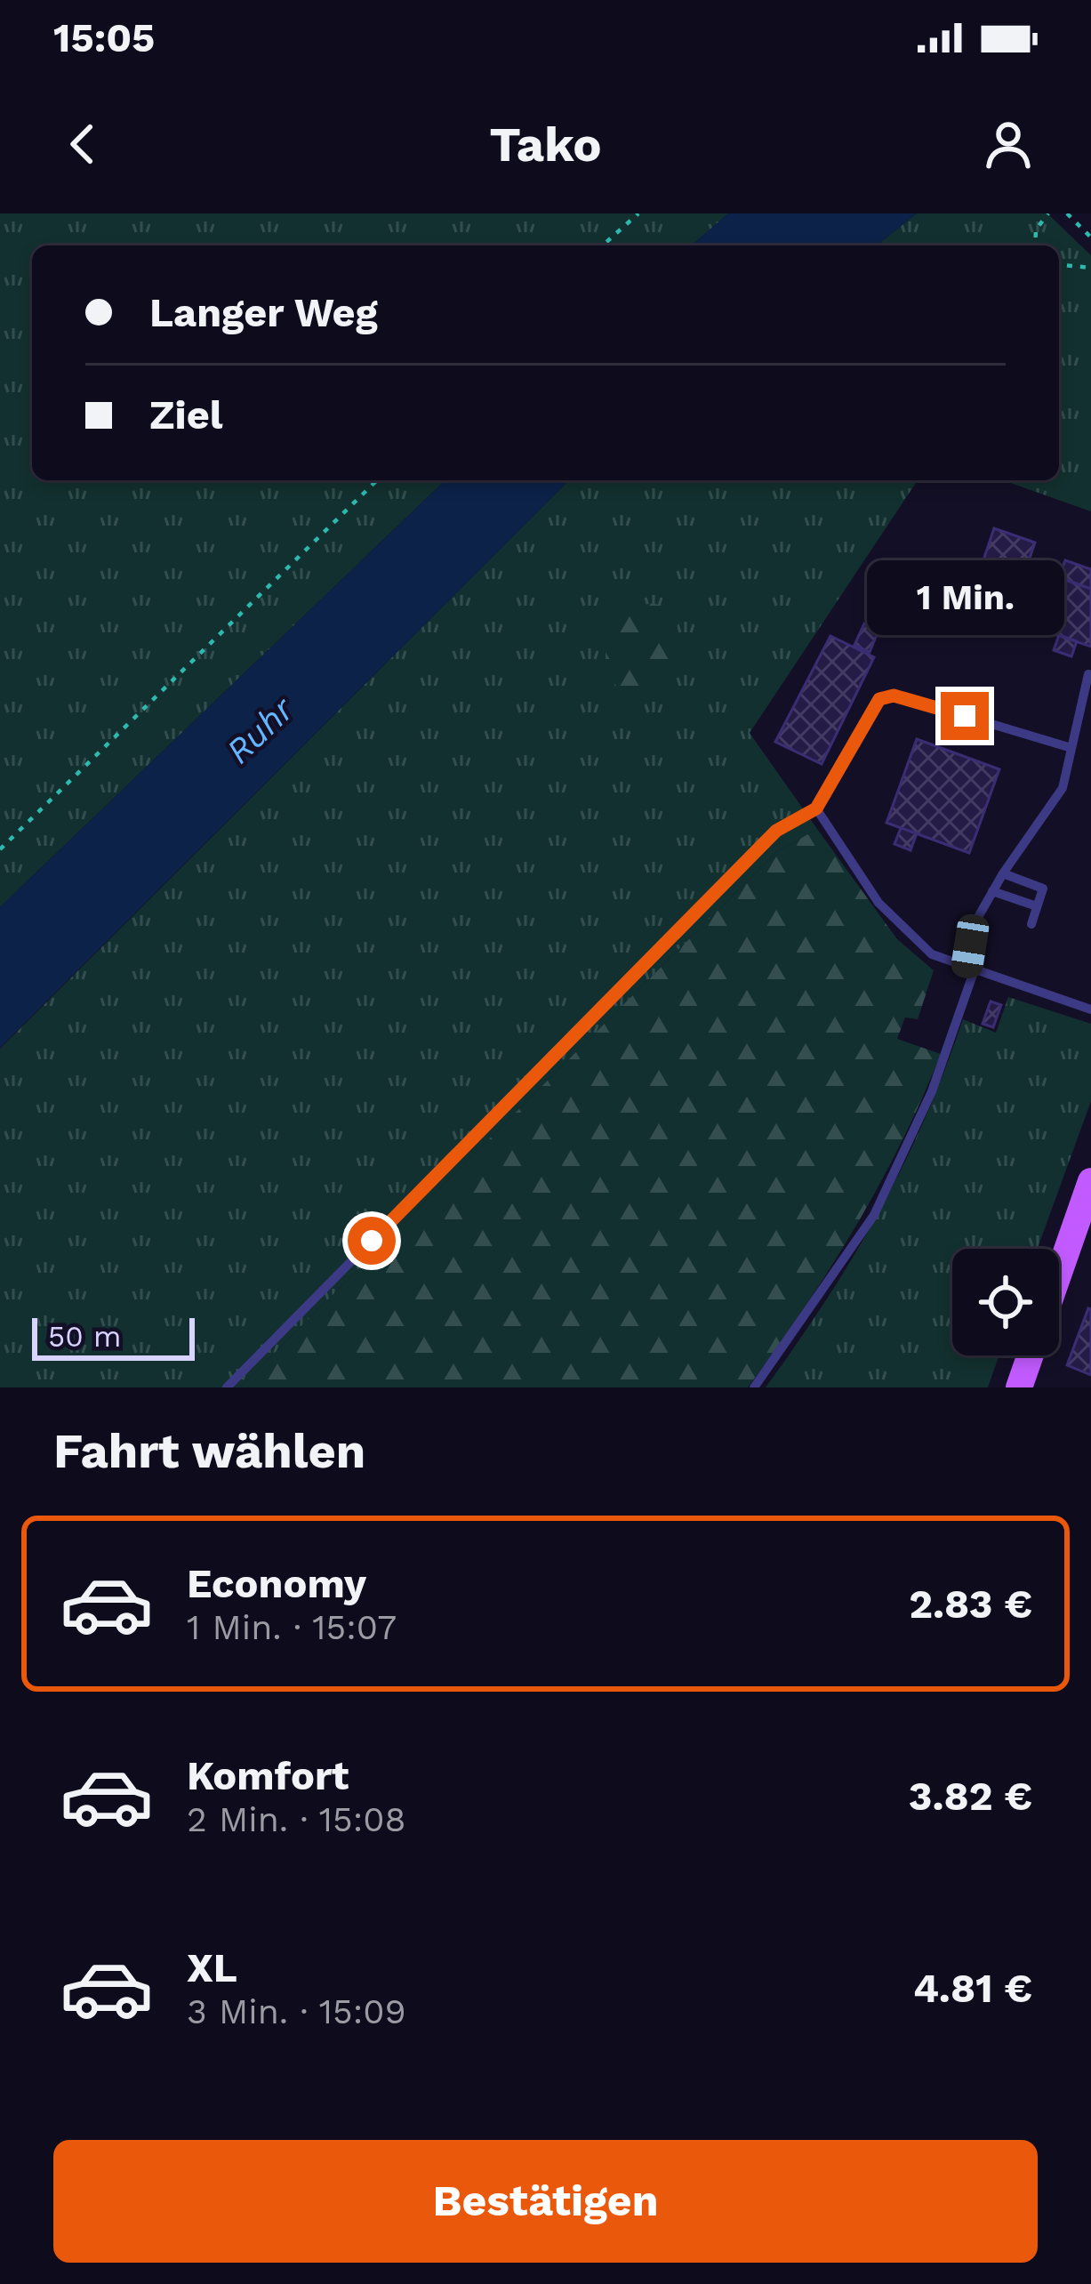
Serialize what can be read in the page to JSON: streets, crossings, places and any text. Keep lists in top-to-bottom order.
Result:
{
  "water": ["Ruhr"],
  "scale_bar": "50 m",
  "page": {
    "status": "15:05",
    "header": "Tako",
    "banner": ["Langer Weg", "Ziel"],
    "bubble": "1 Min.",
    "scale": "50 m",
    "heading": "Fahrt wählen",
    "list": [
      {
        "name": "Economy",
        "note": "1 Min. · 15:07",
        "value": "2.83 €"
      },
      {
        "name": "Komfort",
        "note": "2 Min. · 15:08",
        "value": "3.82 €"
      },
      {
        "name": "XL",
        "note": "3 Min. · 15:09",
        "value": "4.81 €"
      }
    ],
    "buttons": "Bestätigen"
  }
}
